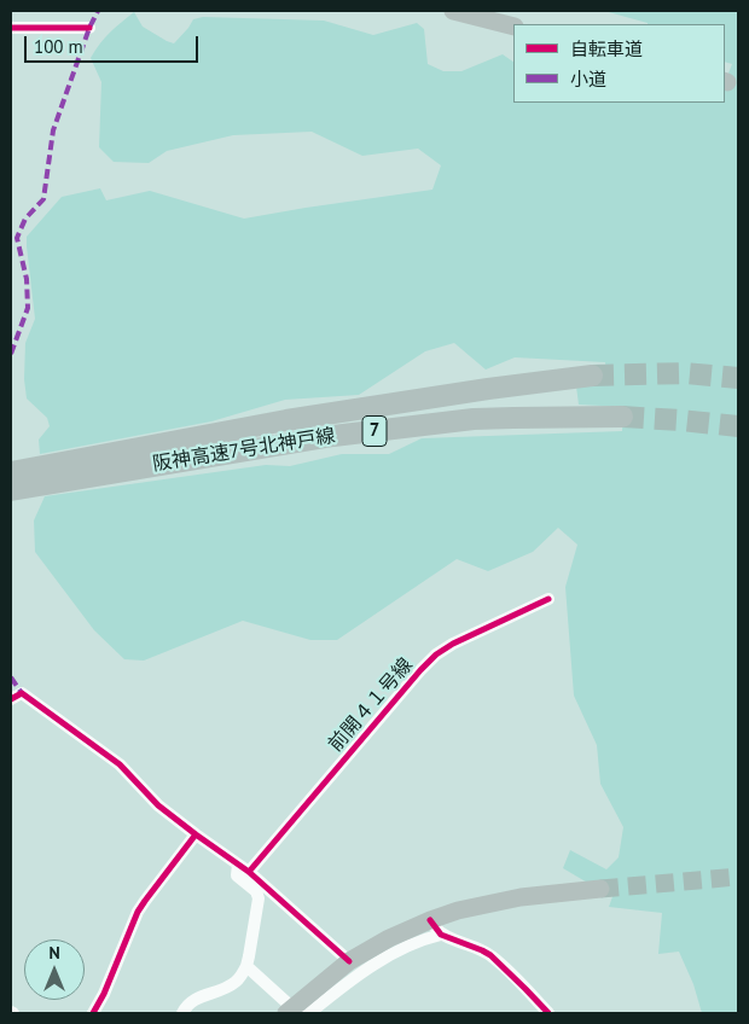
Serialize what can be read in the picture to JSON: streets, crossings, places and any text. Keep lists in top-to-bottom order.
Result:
{
  "streets": {
    "highway": ["7", "阪神高速7号北神戸線"],
    "street": ["前開４１号線"]
  },
  "legend": ["自転車道", "小道"],
  "scale_bar": "100 m",
  "north": "top"
}
